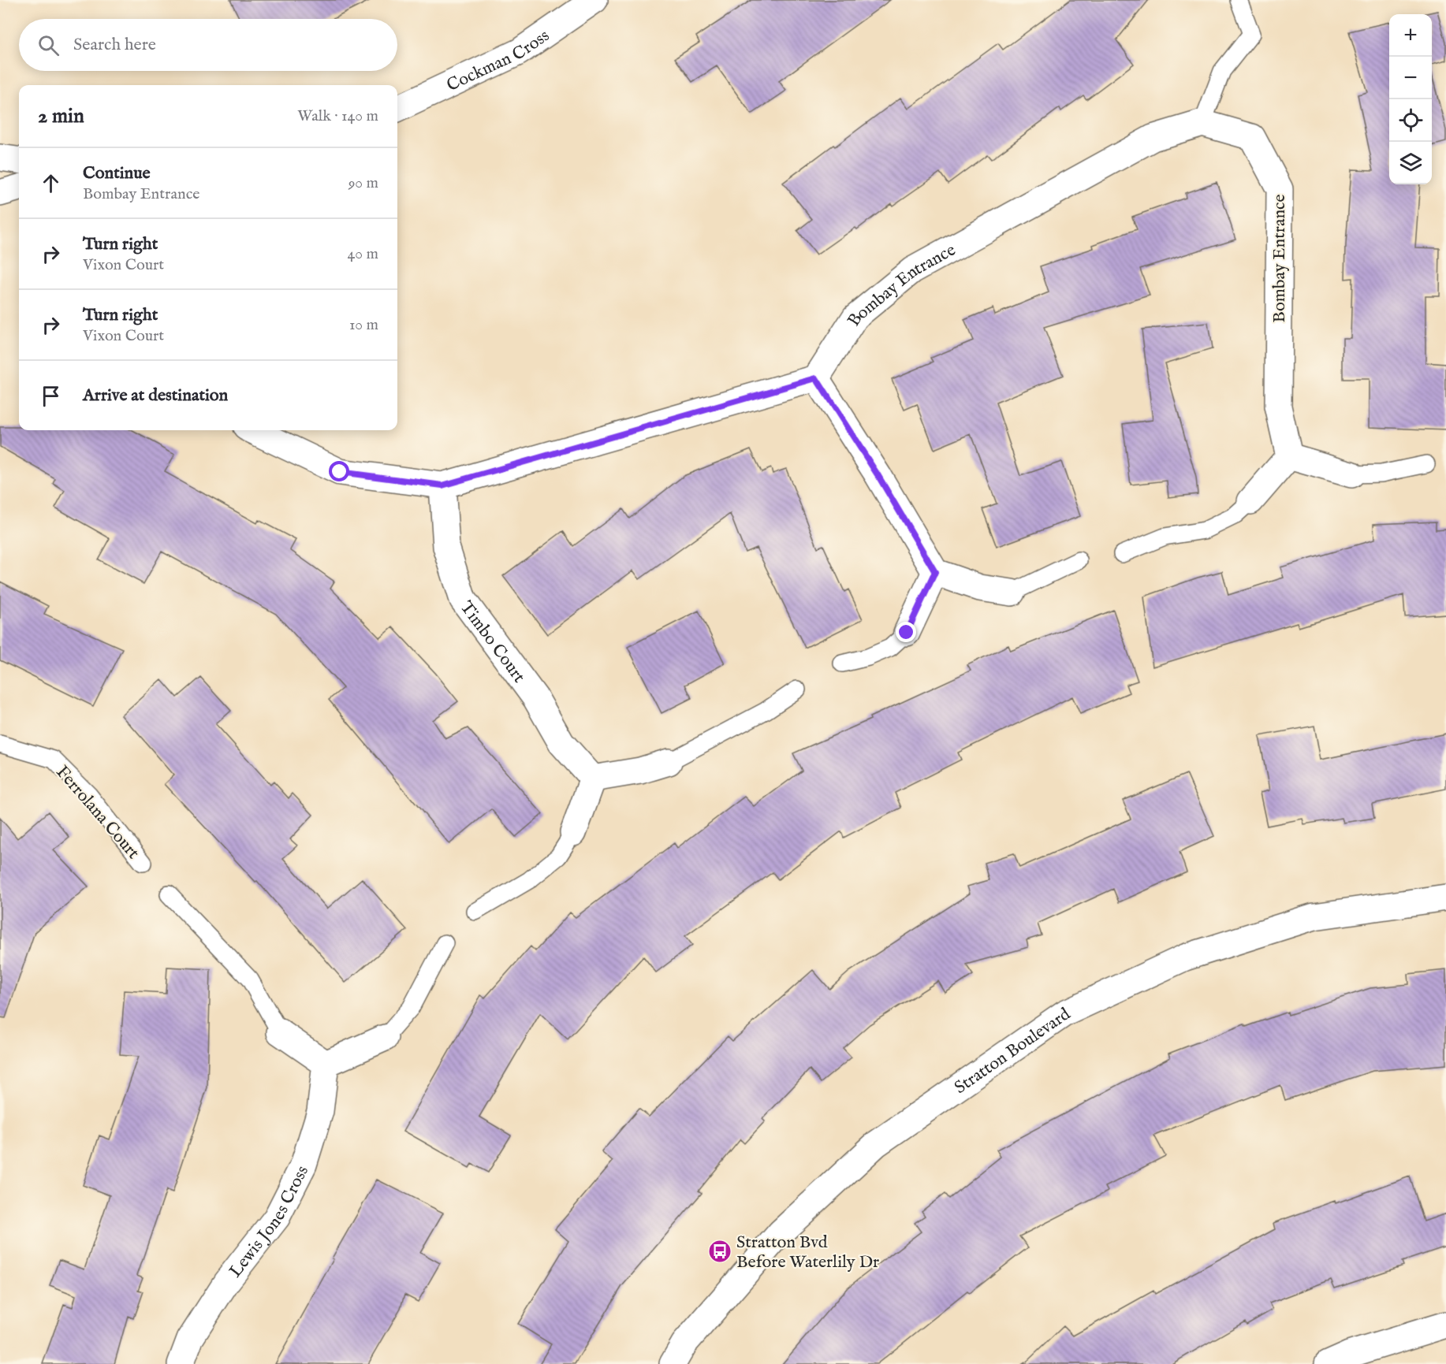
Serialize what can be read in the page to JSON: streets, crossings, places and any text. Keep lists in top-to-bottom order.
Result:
{
  "streets": {
    "street": [
      "Cockman Cross",
      "Bombay Entrance",
      "Timbo Court",
      "Stratton Boulevard",
      "Lewis Jones Cross"
    ],
    "lane": ["Ferrolana Court"]
  },
  "places": {
    "bus stop": ["Stratton Bvd Before Waterlily Dr"]
  },
  "page": {
    "map_buttons": ["+", "−"],
    "search": "Search here",
    "heading": ["2 min", "Walk · 140 m"],
    "list": [
      ["Continue", "Bombay Entrance", "90 m"],
      ["Turn right", "Vixon Court", "40 m"],
      ["Turn right", "Vixon Court", "10 m"],
      "Arrive at destination"
    ]
  }
}
